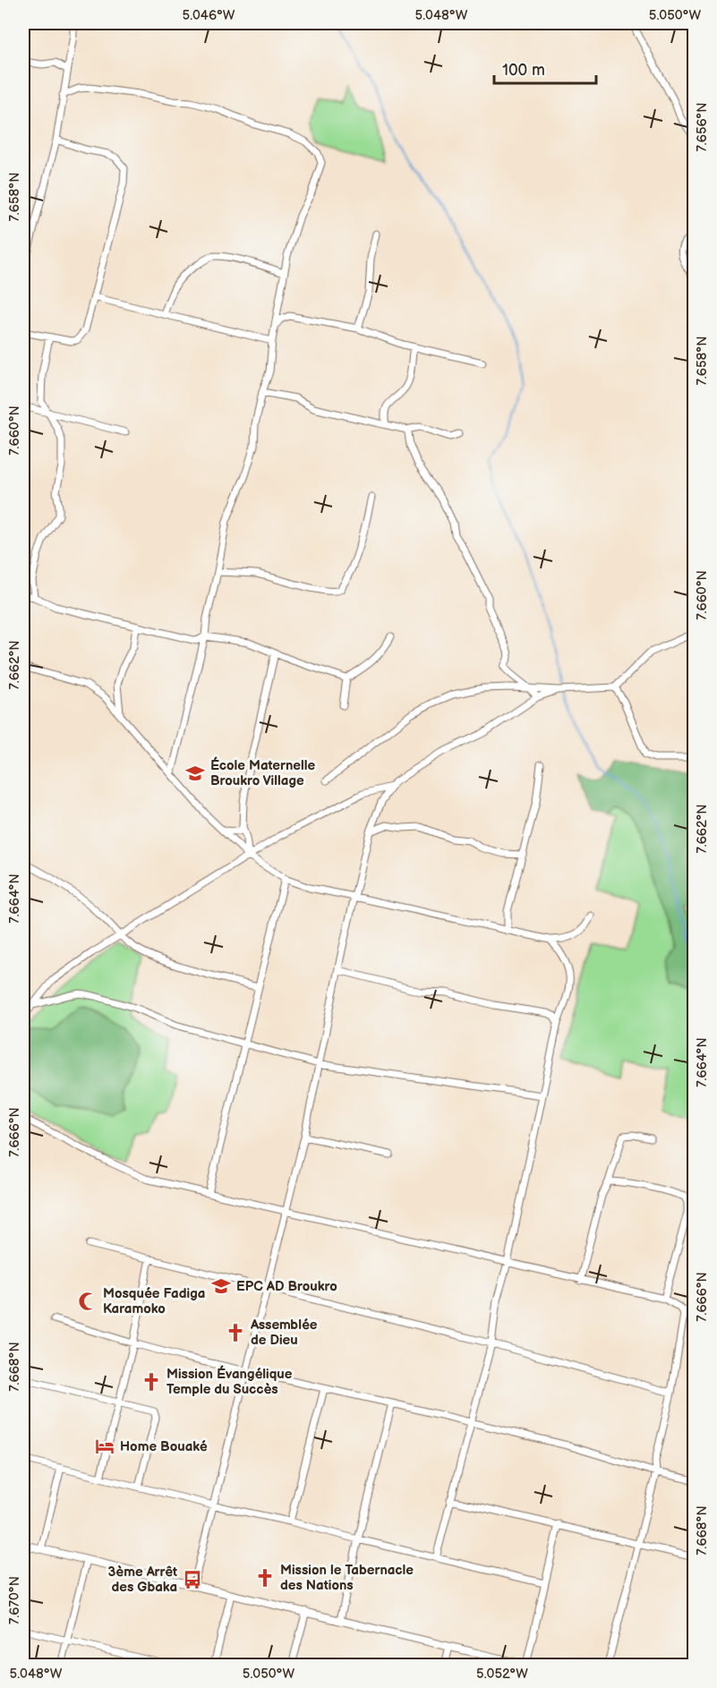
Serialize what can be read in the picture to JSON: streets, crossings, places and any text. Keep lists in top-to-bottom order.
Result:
{
  "places": {
    "school or university": ["École Maternelle Broukro Village", "EPC AD Broukro"],
    "mosque": ["Mosquée Fadiga Karamoko"],
    "church": ["Assemblée de Dieu", "Mission Évangélique Temple du Succès", "Mission le Tabernacle des Nations"],
    "hotel": ["Home Bouaké"],
    "bus stop": ["3ème Arrêt des Gbaka"]
  },
  "scale_bar": "100 m",
  "coordinates": [
    "5.046°W",
    "5.048°W",
    "5.050°W",
    "7.656°N",
    "7.658°N",
    "7.660°N",
    "7.662°N",
    "7.664°N",
    "7.666°N",
    "7.668°N",
    "7.670°N",
    "5.052°W"
  ]
}
